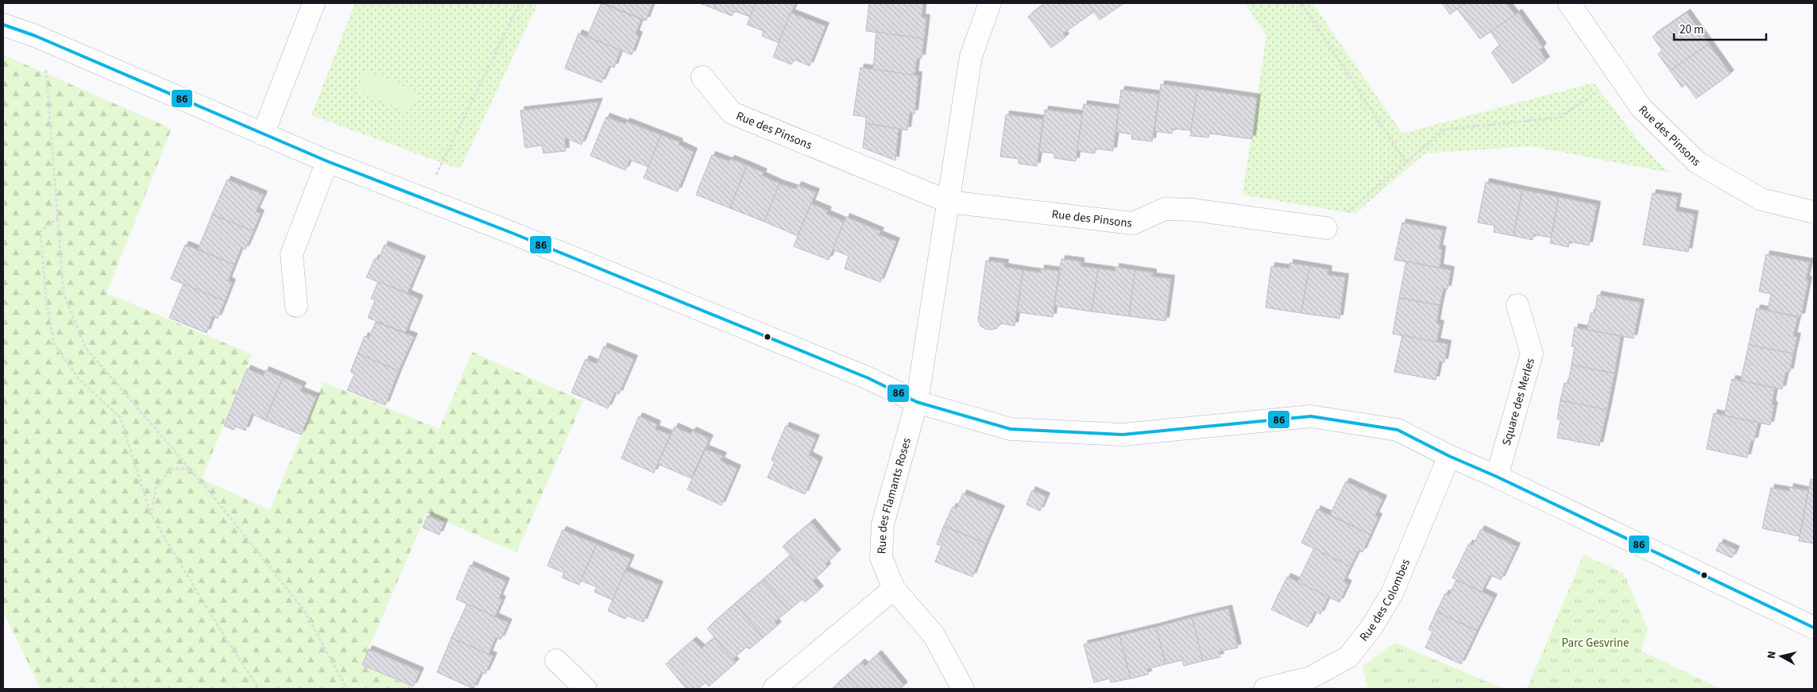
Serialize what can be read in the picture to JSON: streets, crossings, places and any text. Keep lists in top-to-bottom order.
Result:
{
  "streets": {
    "street": [
      "Rue des Pinsons",
      "Square des Merles",
      "Rue des Flamants Roses",
      "Rue des Colombes"
    ]
  },
  "parks": ["Parc Gesvrine"],
  "lines": ["transit line 86"],
  "scale_bar": "20 m",
  "north": "left"
}
